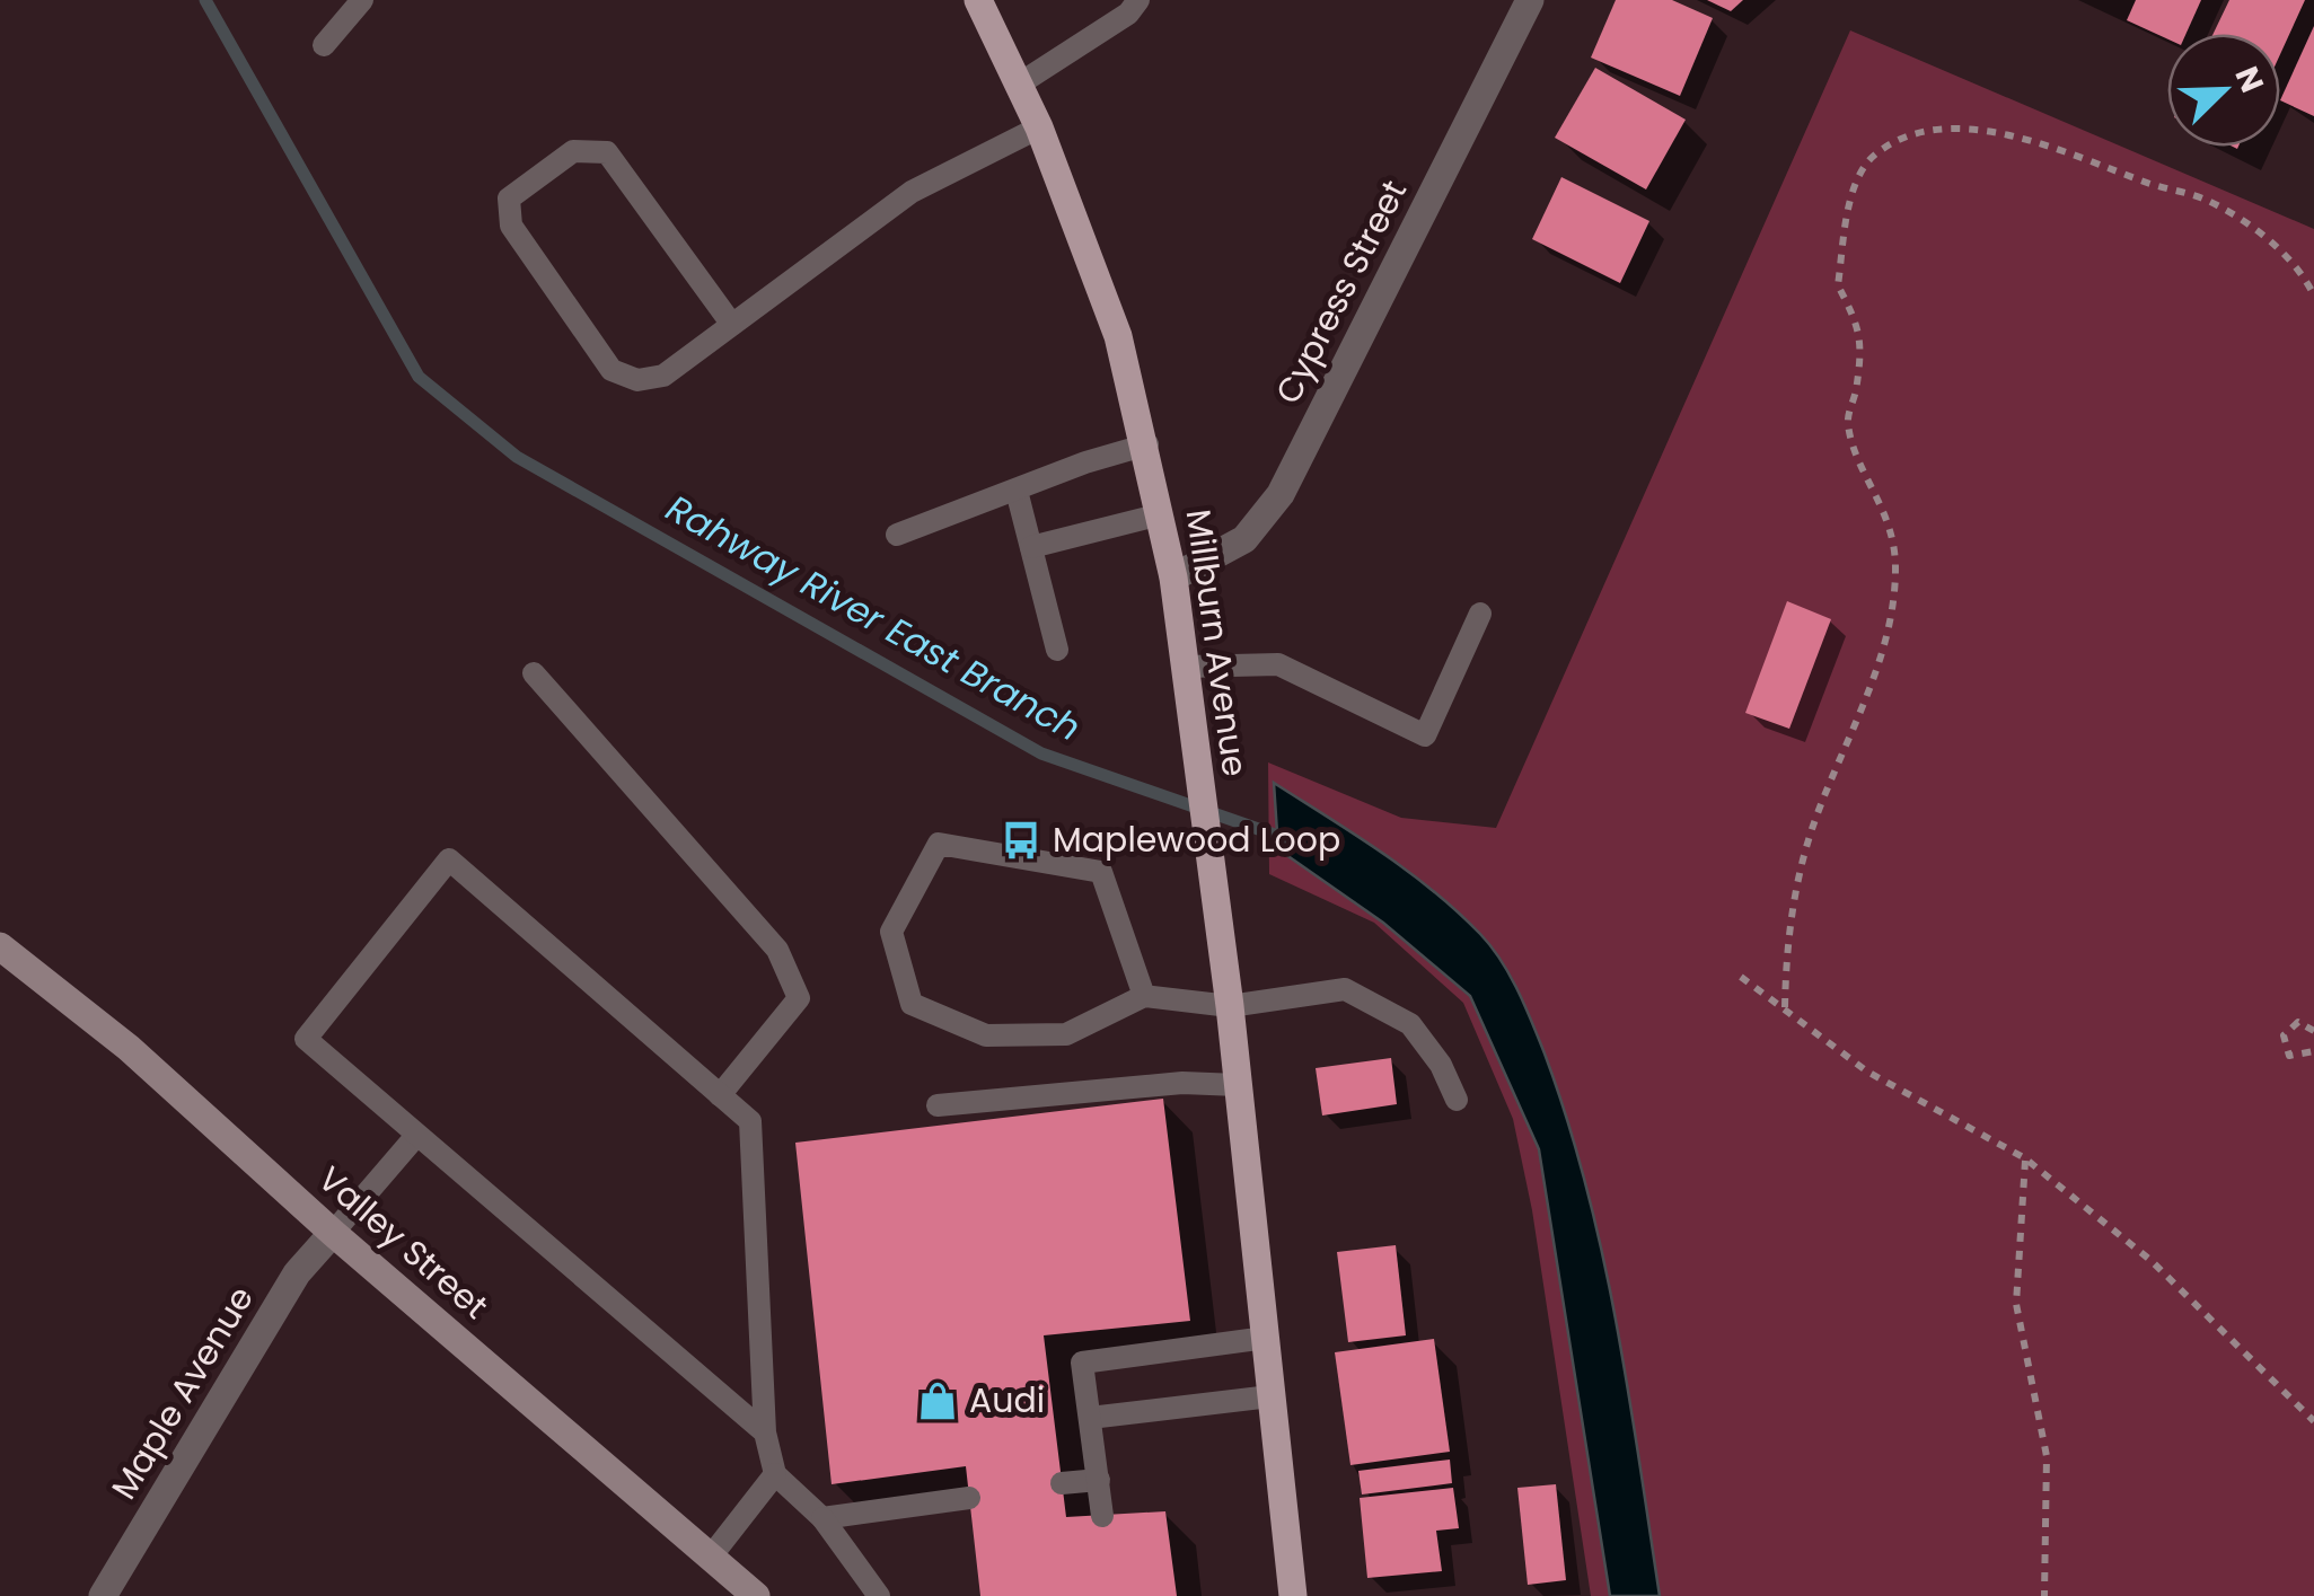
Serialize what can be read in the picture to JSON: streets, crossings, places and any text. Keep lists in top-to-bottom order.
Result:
{
  "streets": {
    "main road": ["Millburn Avenue", "Valley Street"],
    "street": ["Cypress Street", "Maple Avenue"]
  },
  "crossings": [
    ["Cypress Street", "Millburn Avenue"],
    ["Valley Street", "Maple Avenue"]
  ],
  "water": ["Rahway River East Branch"],
  "places": {
    "bus stop": ["Maplewood Loop"],
    "shop": ["Audi"]
  },
  "north": "top right"
}
